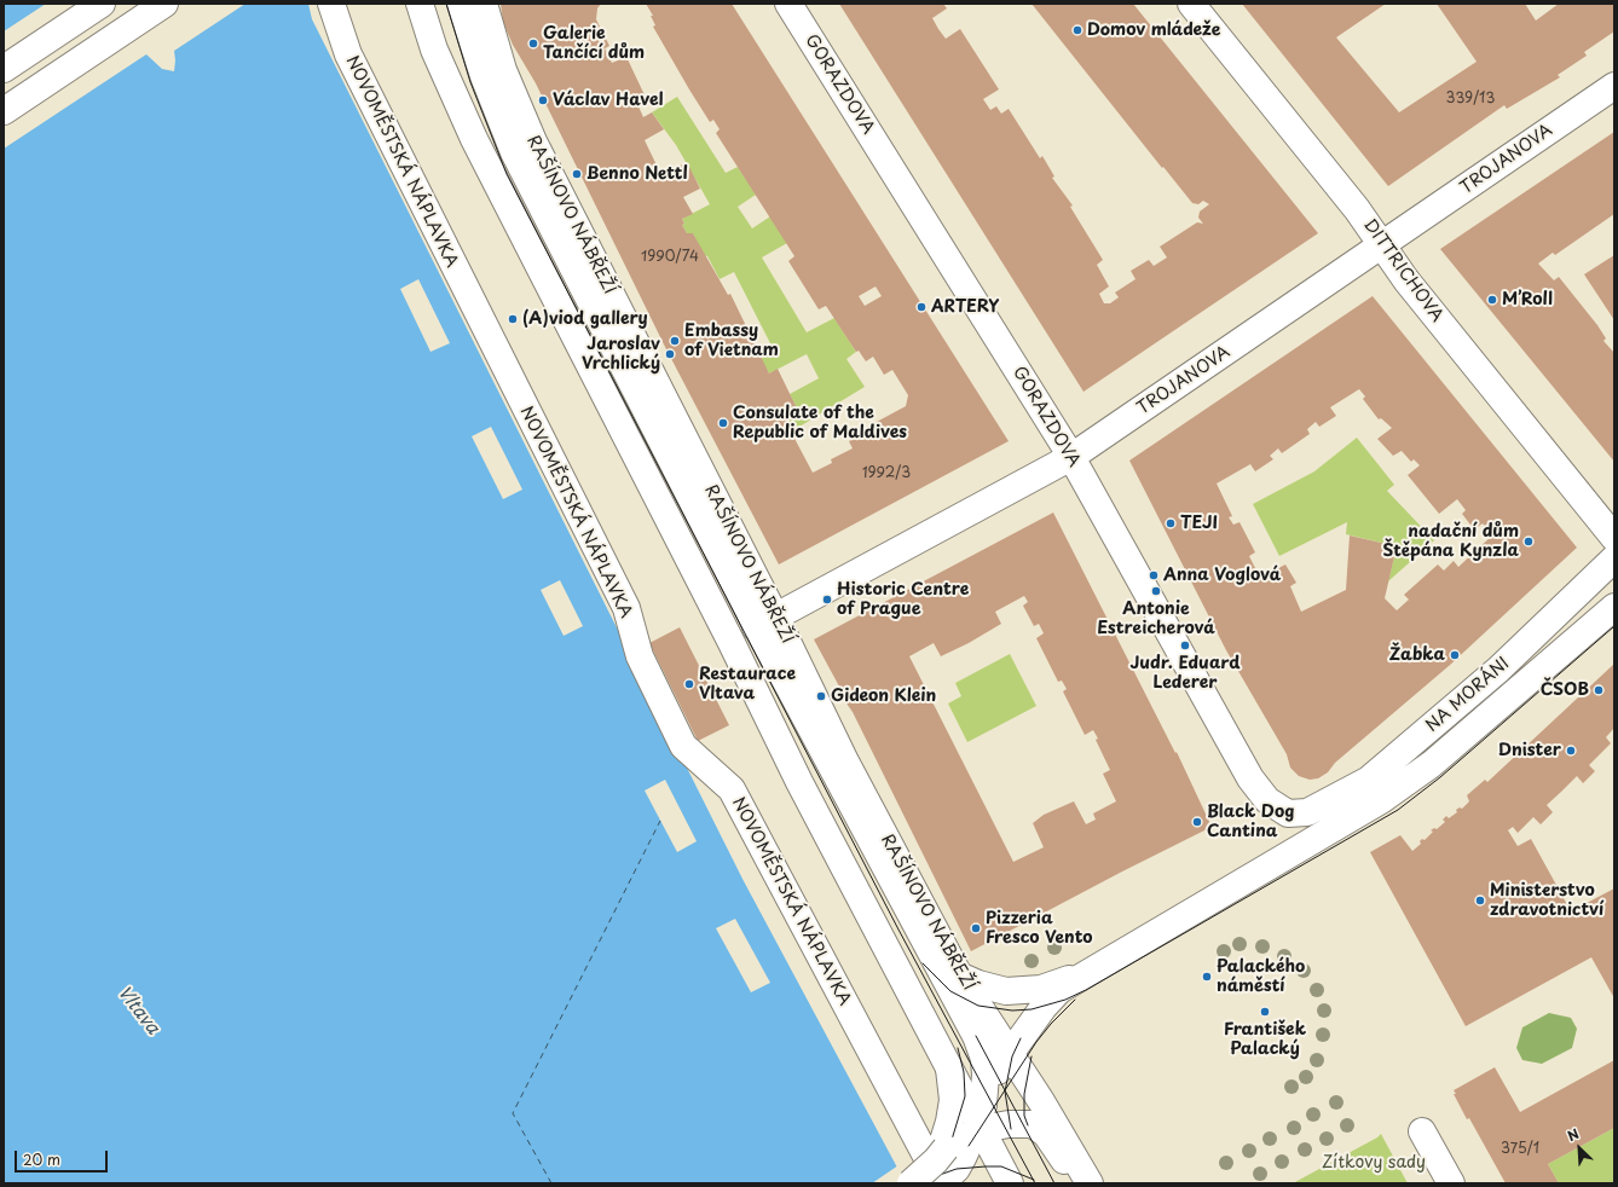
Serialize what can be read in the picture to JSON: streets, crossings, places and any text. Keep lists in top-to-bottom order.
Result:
{
  "streets": {
    "street": [
      "GORAZDOVA",
      "TROJANOVA",
      "NOVOMĚSTSKÁ NÁPLAVKA",
      "RAŠÍNOVO NÁBŘEŽÍ",
      "DITTRICHOVA",
      "NA MORÁNI"
    ]
  },
  "crossings": [
    ["GORAZDOVA", "TROJANOVA"],
    ["GORAZDOVA", "NA MORÁNI"],
    ["TROJANOVA", "RAŠÍNOVO NÁBŘEŽÍ"],
    ["TROJANOVA", "DITTRICHOVA"]
  ],
  "water": ["Vltava"],
  "parks": ["Zítkovy sady"],
  "places": [
    "Domov mládeže",
    "Galerie Tančící dům",
    "Václav Havel",
    "Benno Nettl",
    "M’Roll",
    "ARTERY",
    "(A)viod gallery",
    "Embassy of Vietnam",
    "Jaroslav Vrchlický",
    "Consulate of the Republic of Maldives",
    "TEJI",
    "nadační dům Štěpána Kynzla",
    "Anna Voglová",
    "Antonie Estreicherová",
    "Historic Centre of Prague",
    "Judr. Eduard Lederer",
    "Žabka",
    "Restaurace Vltava",
    "ČSOB",
    "Gideon Klein",
    "Dnister",
    "Black Dog Cantina",
    "Ministerstvo zdravotnictví",
    "Pizzeria Fresco Vento",
    "Palackého náměstí",
    "František Palacký"
  ],
  "house_numbers": [
    "339/13",
    "1990/74",
    "1992/3",
    "375/1"
  ],
  "scale_bar": "20 m",
  "north": "top left"
}
